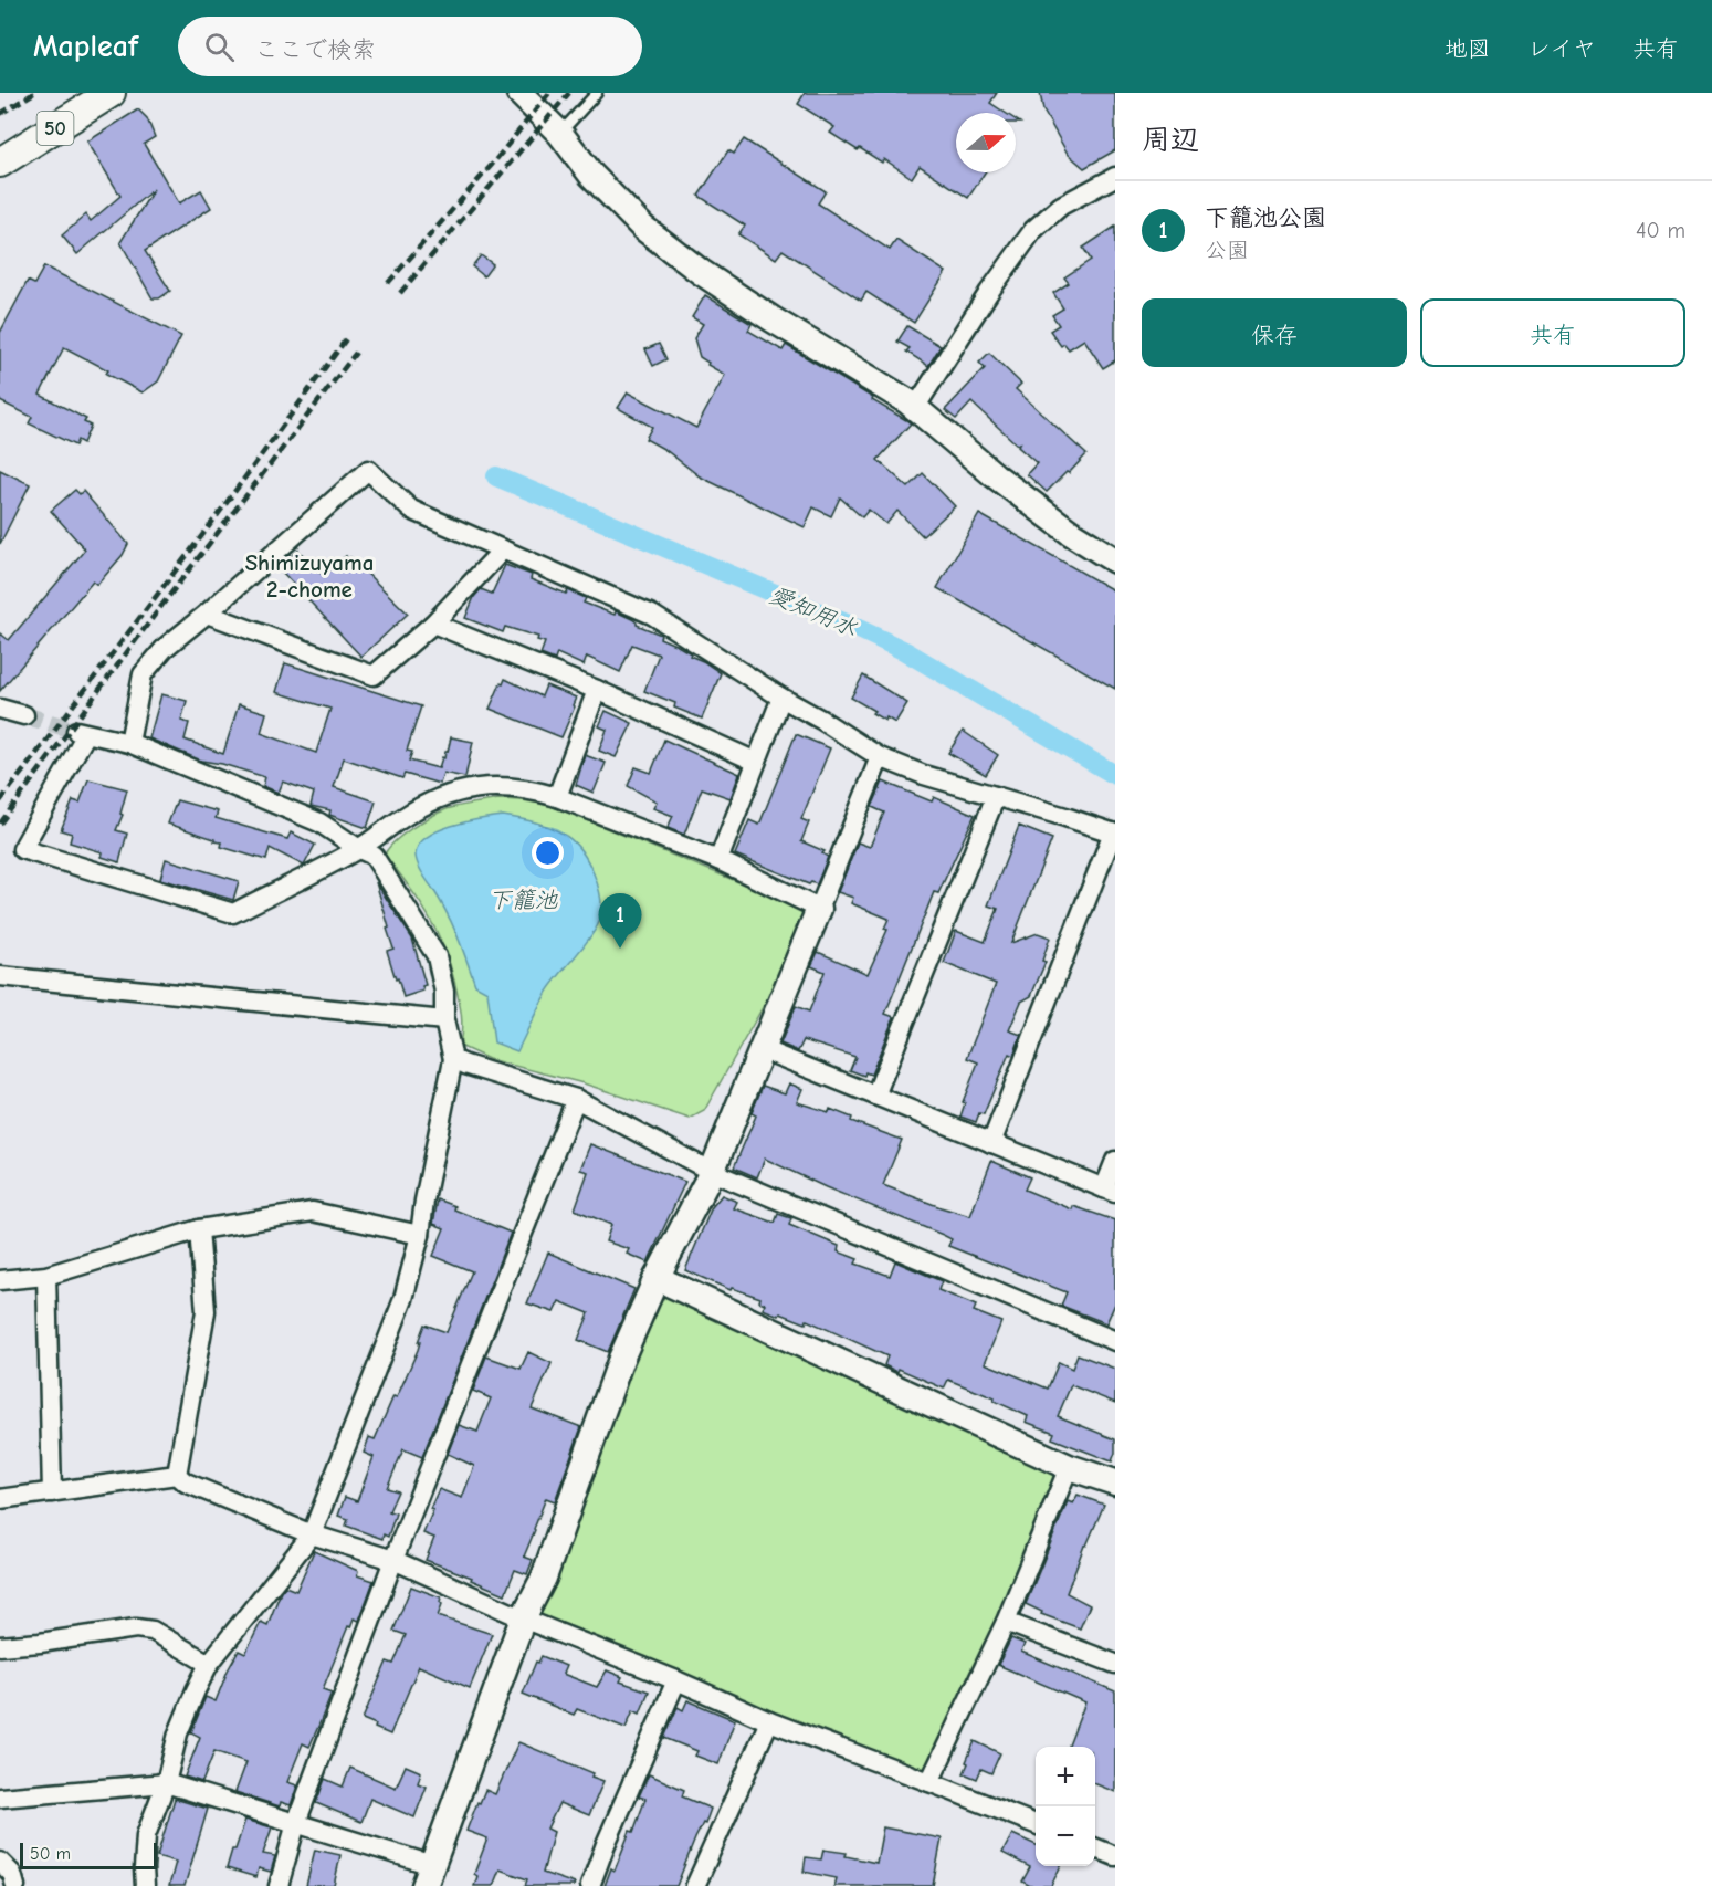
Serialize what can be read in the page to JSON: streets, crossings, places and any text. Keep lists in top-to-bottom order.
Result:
{
  "streets": {
    "main road": ["50"]
  },
  "districts": ["Shimizuyama 2-chome"],
  "water": ["愛知用水", "下籠池"],
  "scale_bar": "50 m",
  "north": "right",
  "page": {
    "header": "Mapleaf",
    "search": "ここで検索",
    "nav": ["地図", "レイヤ", "共有"],
    "heading": "周辺",
    "list": [
      {
        "mark": "1",
        "name": "下籠池公園",
        "note": "公園",
        "value": "40 m"
      }
    ],
    "buttons": ["保存", "共有"],
    "pins": "1",
    "map_buttons": ["+", "−"],
    "scale": "50 m"
  }
}
